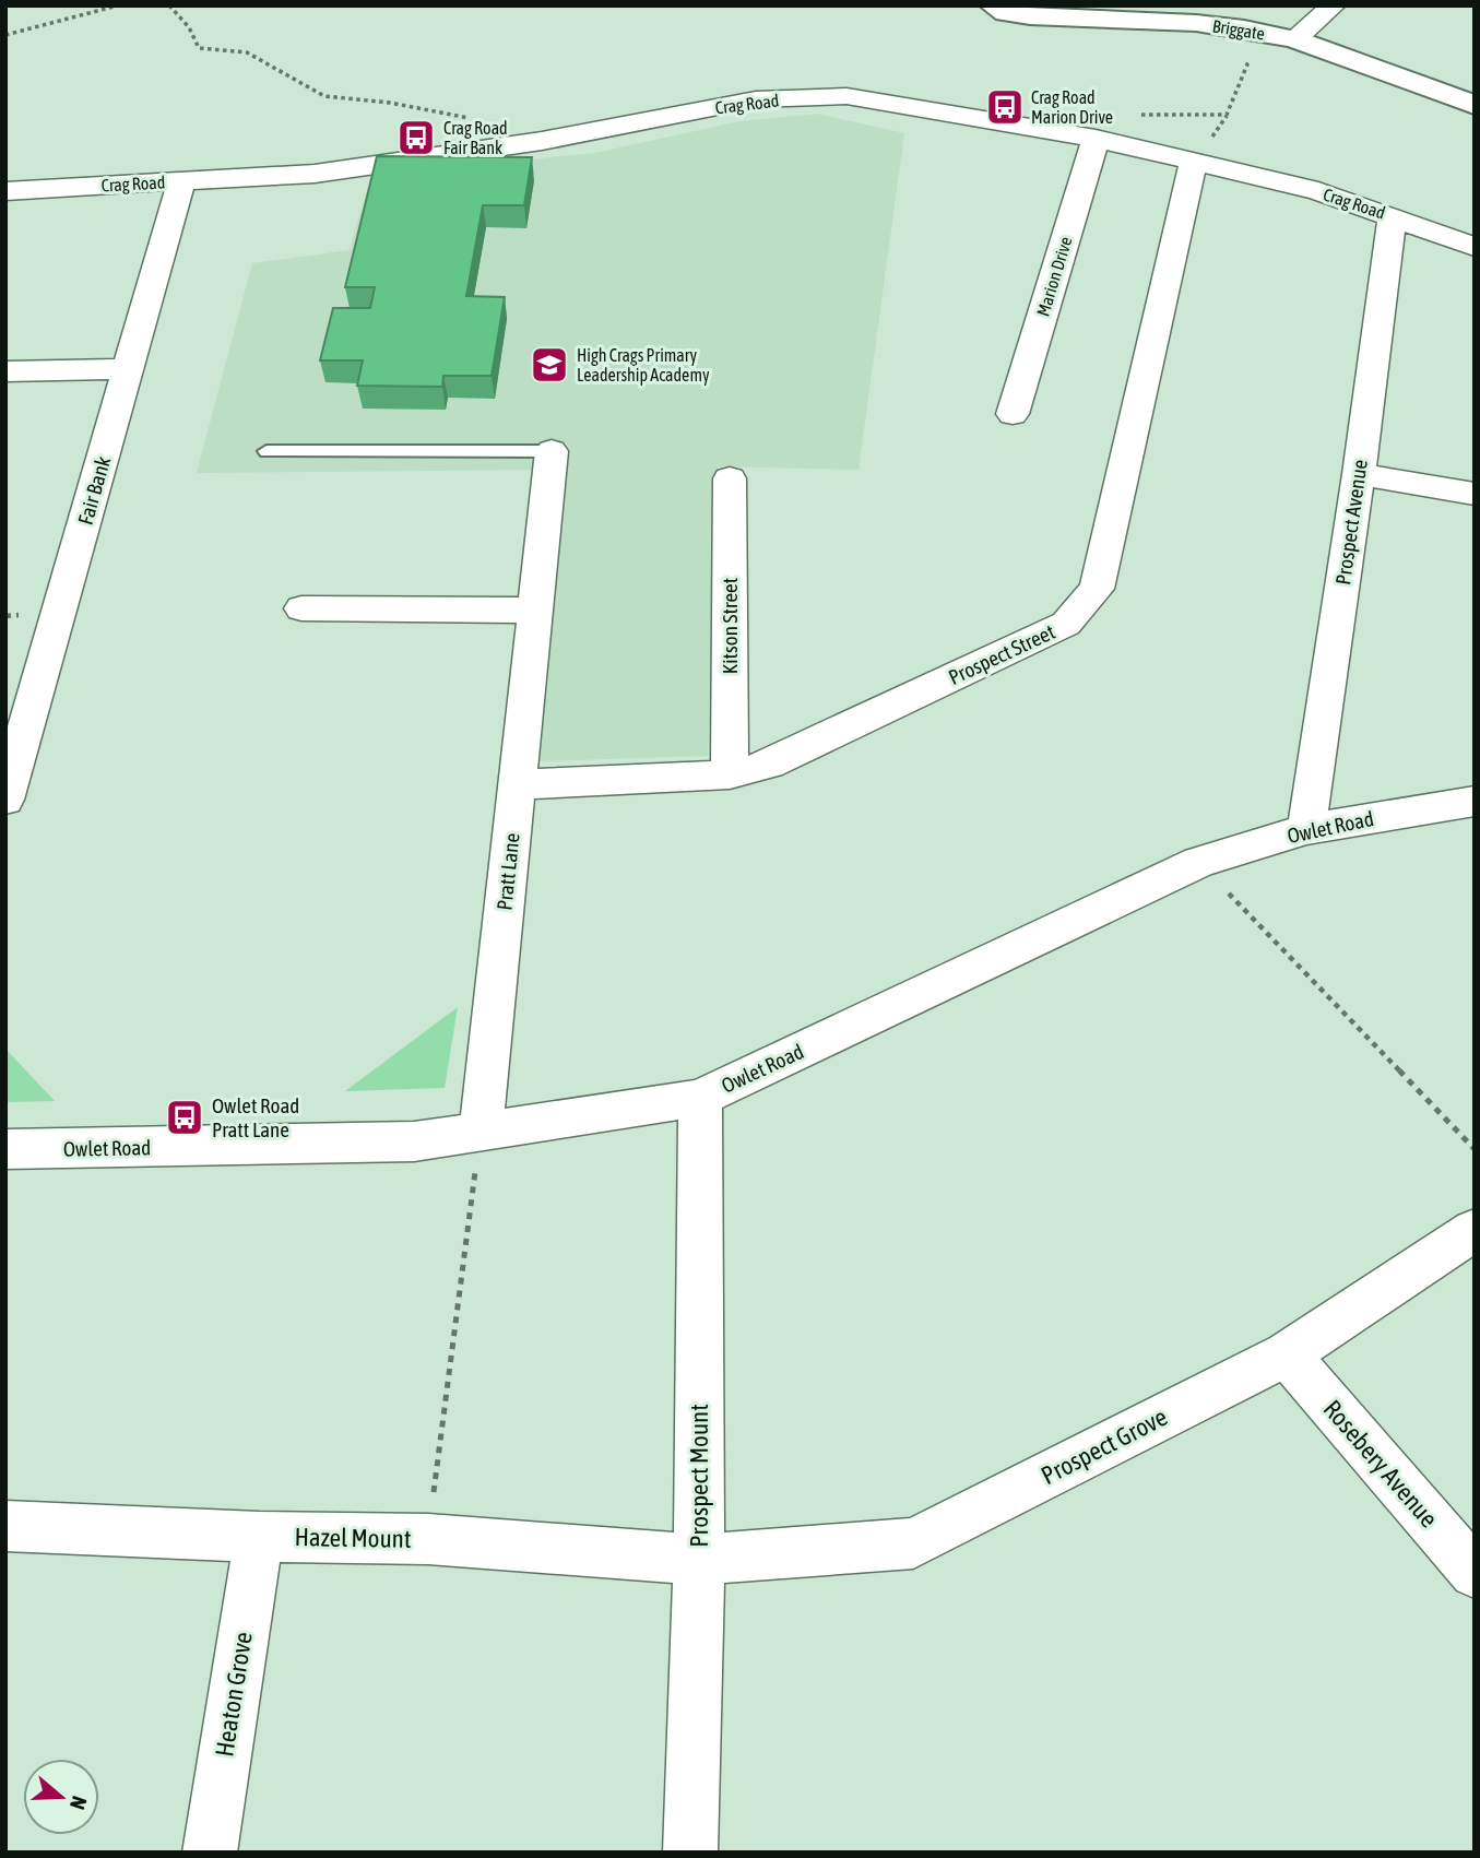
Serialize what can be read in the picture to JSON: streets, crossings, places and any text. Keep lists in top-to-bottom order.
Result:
{
  "streets": {
    "main road": ["Briggate"],
    "street": [
      "Crag Road",
      "Marion Drive",
      "Fair Bank",
      "Prospect Avenue",
      "Kitson Street",
      "Prospect Street",
      "Owlet Road",
      "Pratt Lane",
      "Prospect Grove",
      "Rosebery Avenue",
      "Prospect Mount",
      "Hazel Mount",
      "Heaton Grove"
    ]
  },
  "crossings": [
    ["Crag Road", "Marion Drive"],
    ["Crag Road", "Fair Bank"],
    ["Crag Road", "Prospect Avenue"],
    ["Crag Road", "Prospect Street"],
    ["Prospect Avenue", "Owlet Road"],
    ["Kitson Street", "Prospect Street"],
    ["Prospect Street", "Pratt Lane"],
    ["Owlet Road", "Pratt Lane"],
    ["Owlet Road", "Prospect Mount"],
    ["Prospect Grove", "Rosebery Avenue"],
    ["Prospect Grove", "Prospect Mount"],
    ["Prospect Grove", "Hazel Mount"],
    ["Prospect Mount", "Hazel Mount"],
    ["Hazel Mount", "Heaton Grove"]
  ],
  "places": {
    "bus stop": ["Crag Road Marion Drive", "Crag Road Fair Bank", "Owlet Road Pratt Lane"],
    "school or university": ["High Crags Primary Leadership Academy"]
  },
  "north": "right"
}
